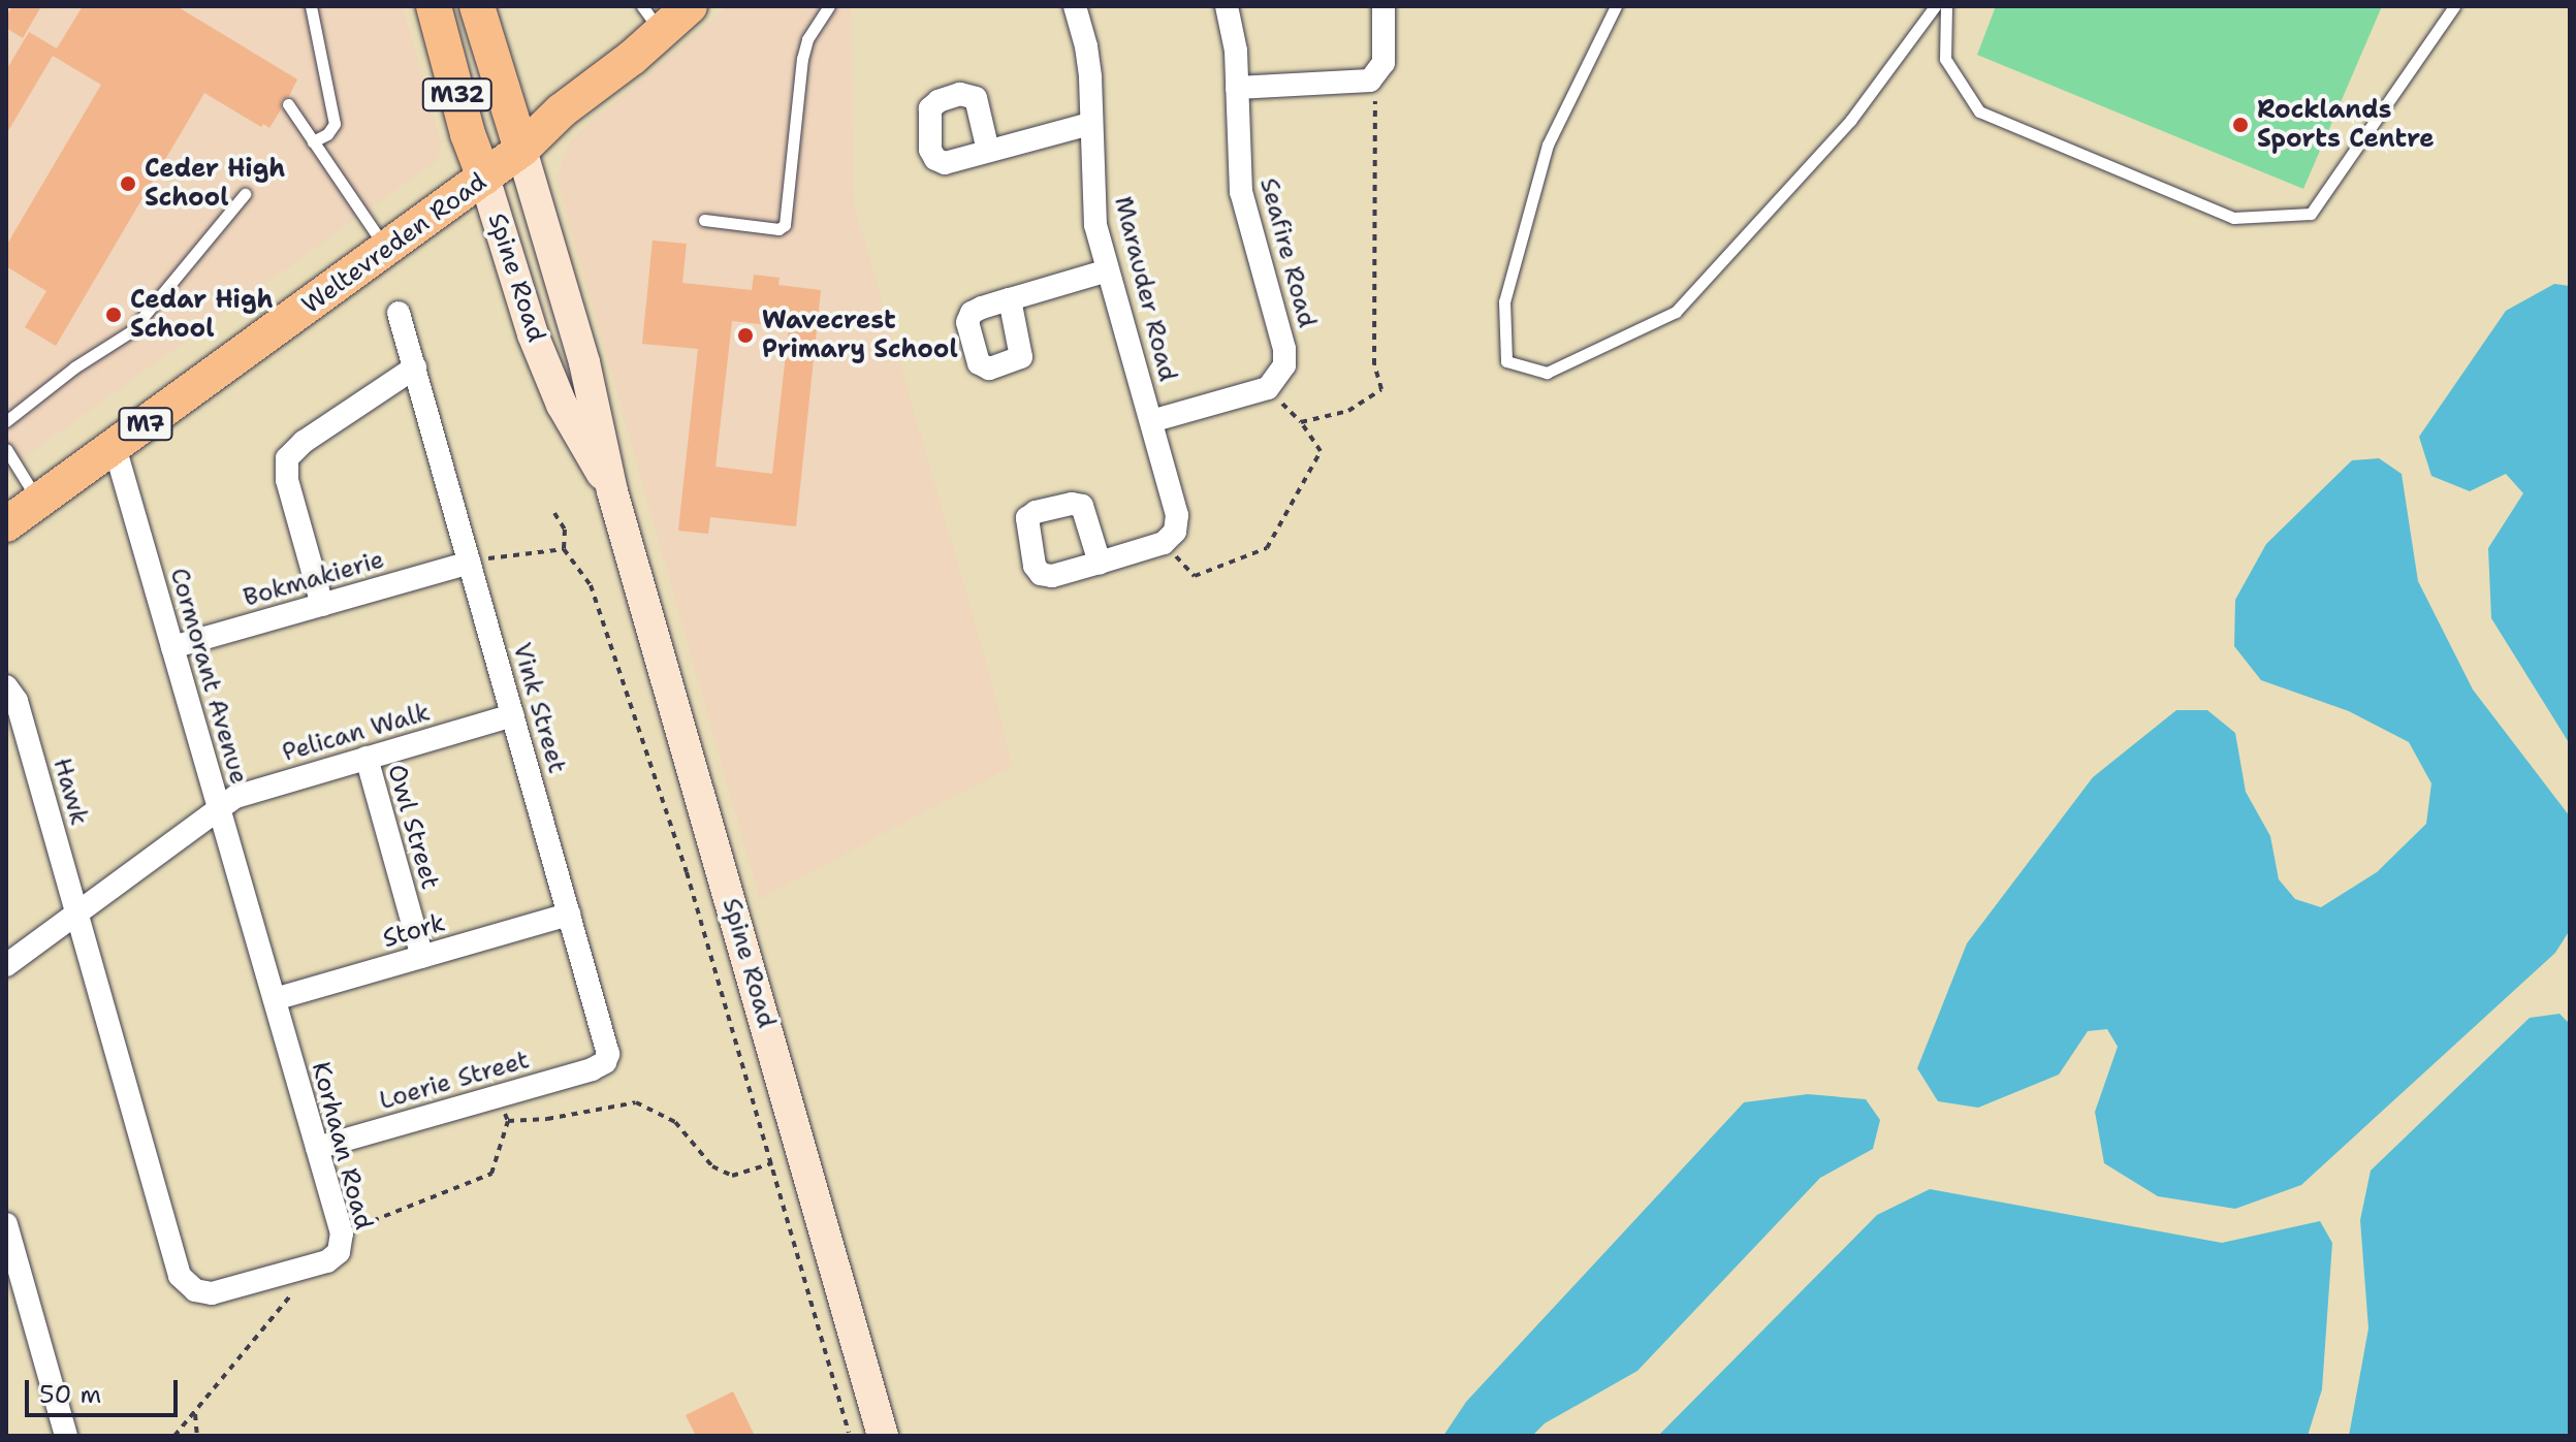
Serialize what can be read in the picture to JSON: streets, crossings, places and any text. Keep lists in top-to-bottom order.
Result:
{
  "streets": {
    "main road": [
      "M32",
      "Weltevreden Road",
      "Spine Road",
      "M7"
    ],
    "street": [
      "Seafire Road",
      "Marauder Road",
      "Bokmakierie",
      "Cormorant Avenue",
      "Vink Street",
      "Pelican Walk",
      "Hawk",
      "Owl Street",
      "Stork",
      "Loerie Street",
      "Korhaan Road"
    ]
  },
  "crossings": [
    ["Weltevreden Road", "Spine Road"],
    ["Weltevreden Road", "Cormorant Avenue"],
    ["Bokmakierie", "Cormorant Avenue"],
    ["Bokmakierie", "Vink Street"],
    ["Cormorant Avenue", "Pelican Walk"],
    ["Cormorant Avenue", "Hawk"],
    ["Cormorant Avenue", "Korhaan Road"],
    ["Vink Street", "Pelican Walk"],
    ["Vink Street", "Stork"],
    ["Vink Street", "Loerie Street"],
    ["Pelican Walk", "Owl Street"],
    ["Pelican Walk", "Korhaan Road"],
    ["Hawk", "Korhaan Road"],
    ["Owl Street", "Stork"],
    ["Stork", "Korhaan Road"],
    ["Loerie Street", "Korhaan Road"]
  ],
  "places": [
    "Rocklands Sports Centre",
    "Ceder High School",
    "Cedar High School",
    "Wavecrest Primary School"
  ],
  "scale_bar": "50 m"
}
